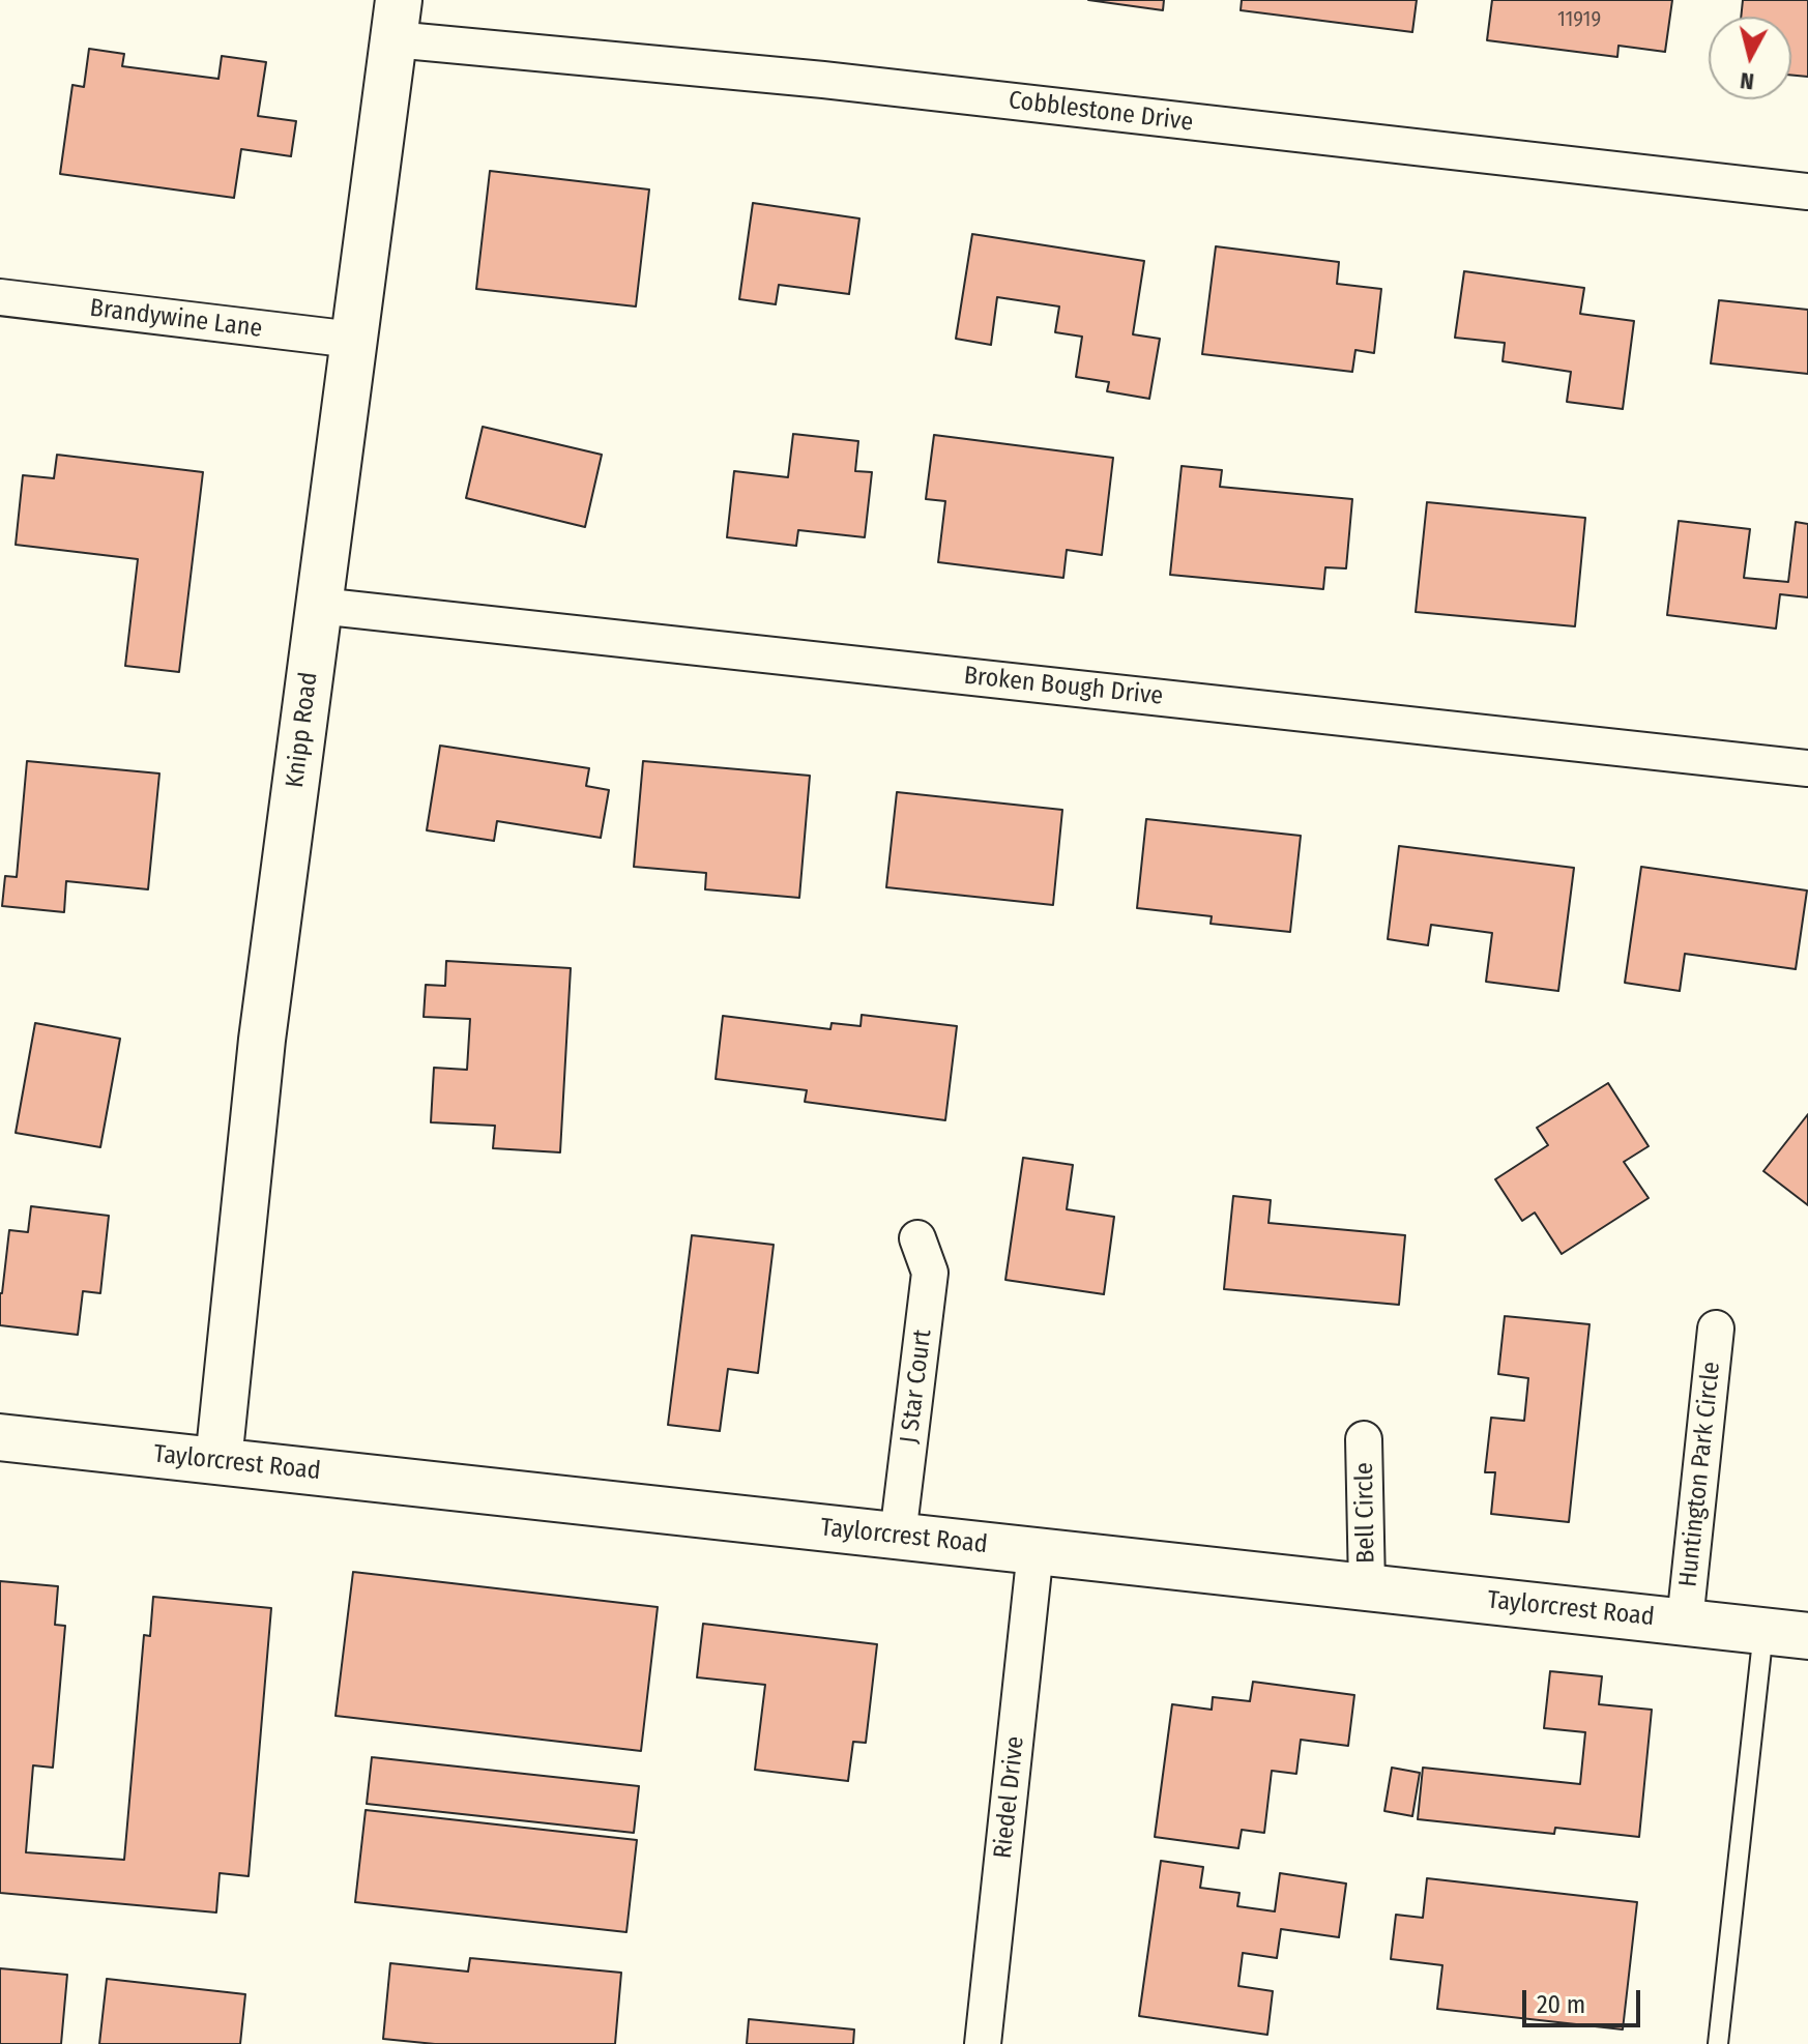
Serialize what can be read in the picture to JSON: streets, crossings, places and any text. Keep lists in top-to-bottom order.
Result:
{
  "streets": {
    "street": [
      "Cobblestone Drive",
      "Brandywine Lane",
      "Broken Bough Drive",
      "Knipp Road",
      "J Star Court",
      "Taylorcrest Road",
      "Huntington Park Circle",
      "Bell Circle",
      "Riedel Drive"
    ]
  },
  "crossings": [
    ["Cobblestone Drive", "Knipp Road"],
    ["Brandywine Lane", "Knipp Road"],
    ["Broken Bough Drive", "Knipp Road"],
    ["Knipp Road", "Taylorcrest Road"],
    ["J Star Court", "Taylorcrest Road"],
    ["Taylorcrest Road", "Huntington Park Circle"],
    ["Taylorcrest Road", "Bell Circle"],
    ["Taylorcrest Road", "Riedel Drive"]
  ],
  "house_numbers": ["11919"],
  "scale_bar": "20 m",
  "north": "bottom"
}
